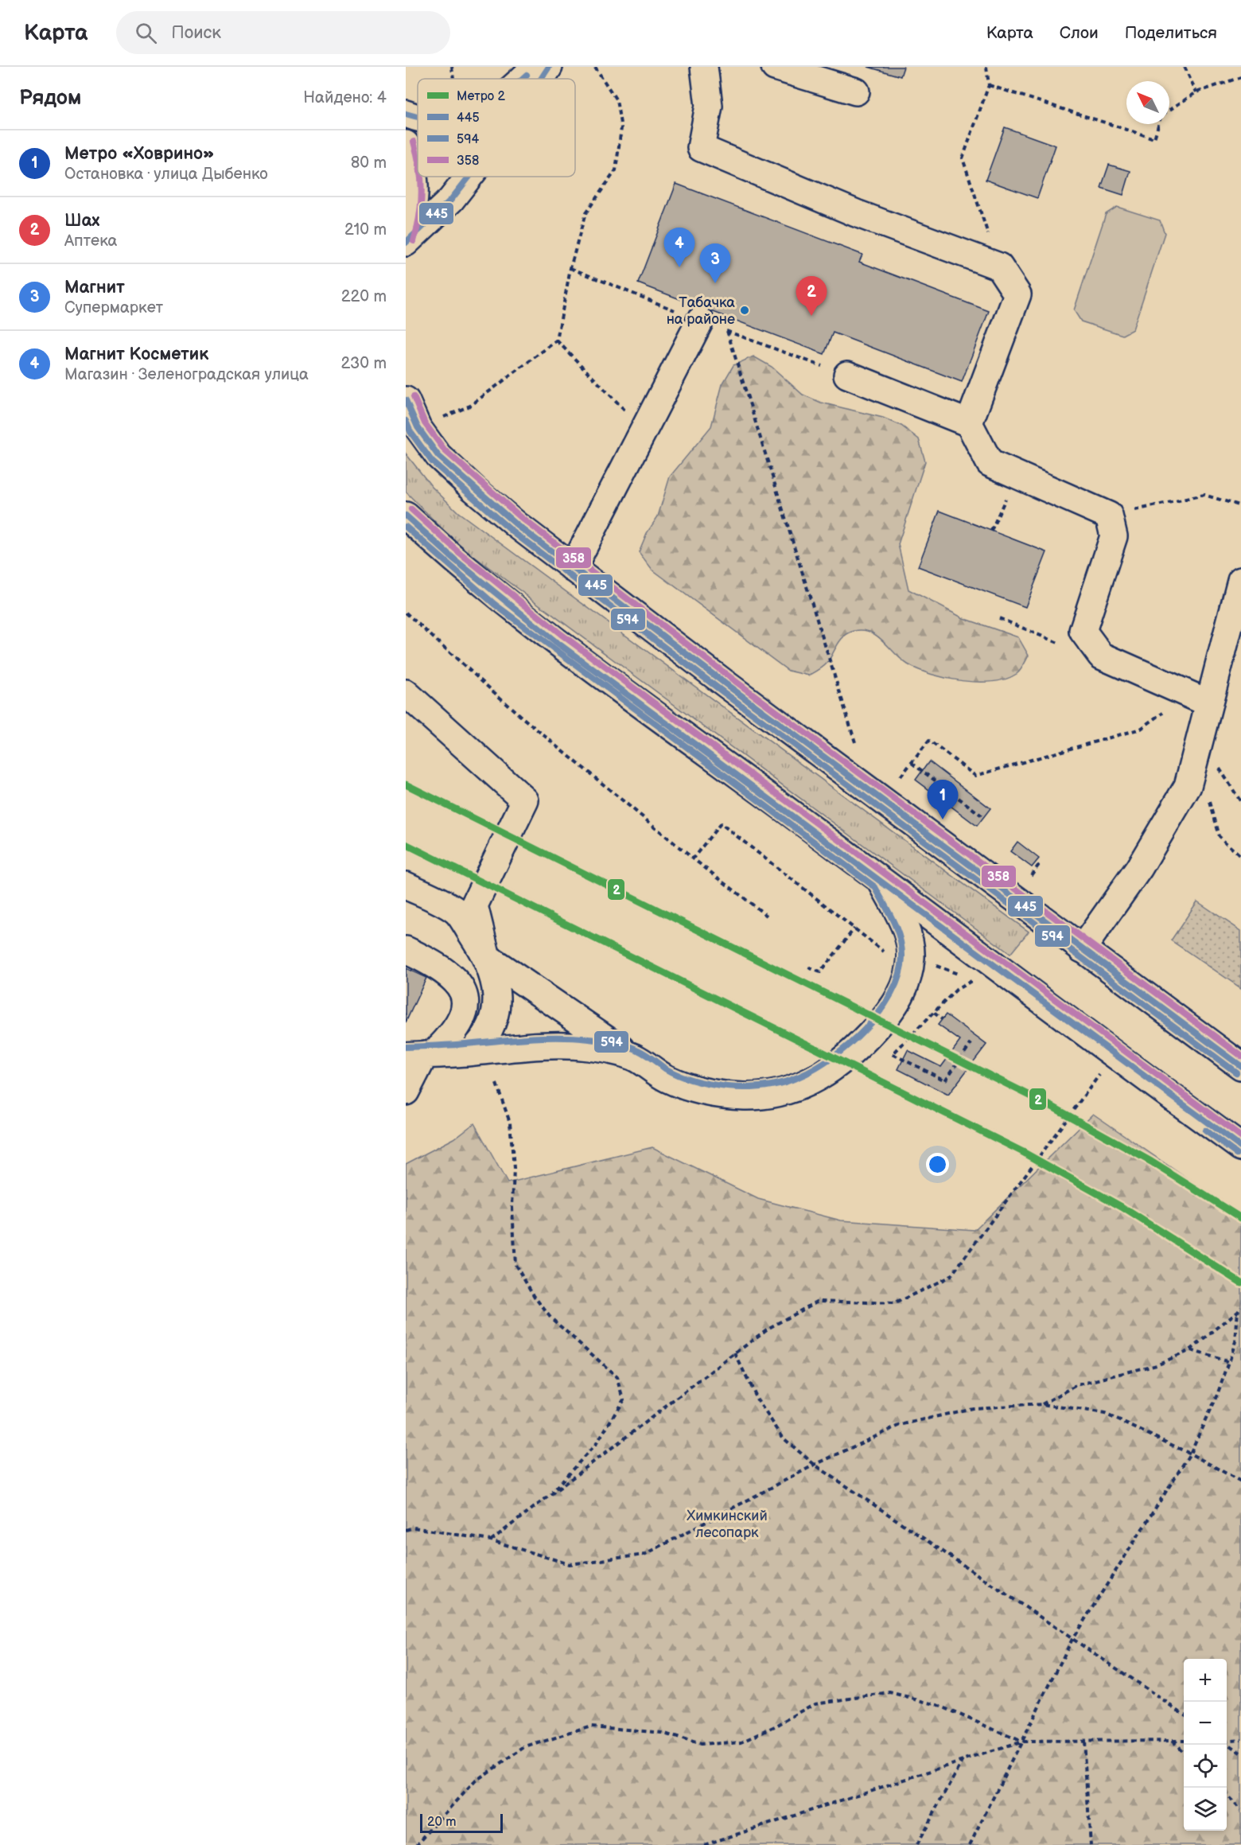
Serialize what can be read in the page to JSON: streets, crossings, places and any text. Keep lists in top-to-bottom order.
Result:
{
  "parks": ["Химкинский лесопарк"],
  "places": ["Табачка на районе"],
  "lines": [
    "transit line 445",
    "transit line 358",
    "transit line 594",
    "metro line 2"
  ],
  "legend": [
    "Метро 2",
    "445",
    "594",
    "358"
  ],
  "scale_bar": "20 m",
  "north": "top left",
  "page": {
    "header": "Карта",
    "search": "Поиск",
    "nav": ["Карта", "Слои", "Поделиться"],
    "heading": ["Рядом", "Найдено: 4"],
    "list": [
      {
        "mark": "1",
        "name": "Метро «Ховрино»",
        "note": "Остановка · улица Дыбенко",
        "value": "80 m"
      },
      {
        "mark": "2",
        "name": "Шах",
        "note": "Аптека",
        "value": "210 m"
      },
      {
        "mark": "3",
        "name": "Магнит",
        "note": "Супермаркет",
        "value": "220 m"
      },
      {
        "mark": "4",
        "name": "Магнит Косметик",
        "note": "Магазин · Зеленоградская улица",
        "value": "230 m"
      }
    ],
    "pins": [
      "4",
      "3",
      "2",
      "1"
    ],
    "map_buttons": ["+", "−"],
    "scale": "20 m"
  }
}
